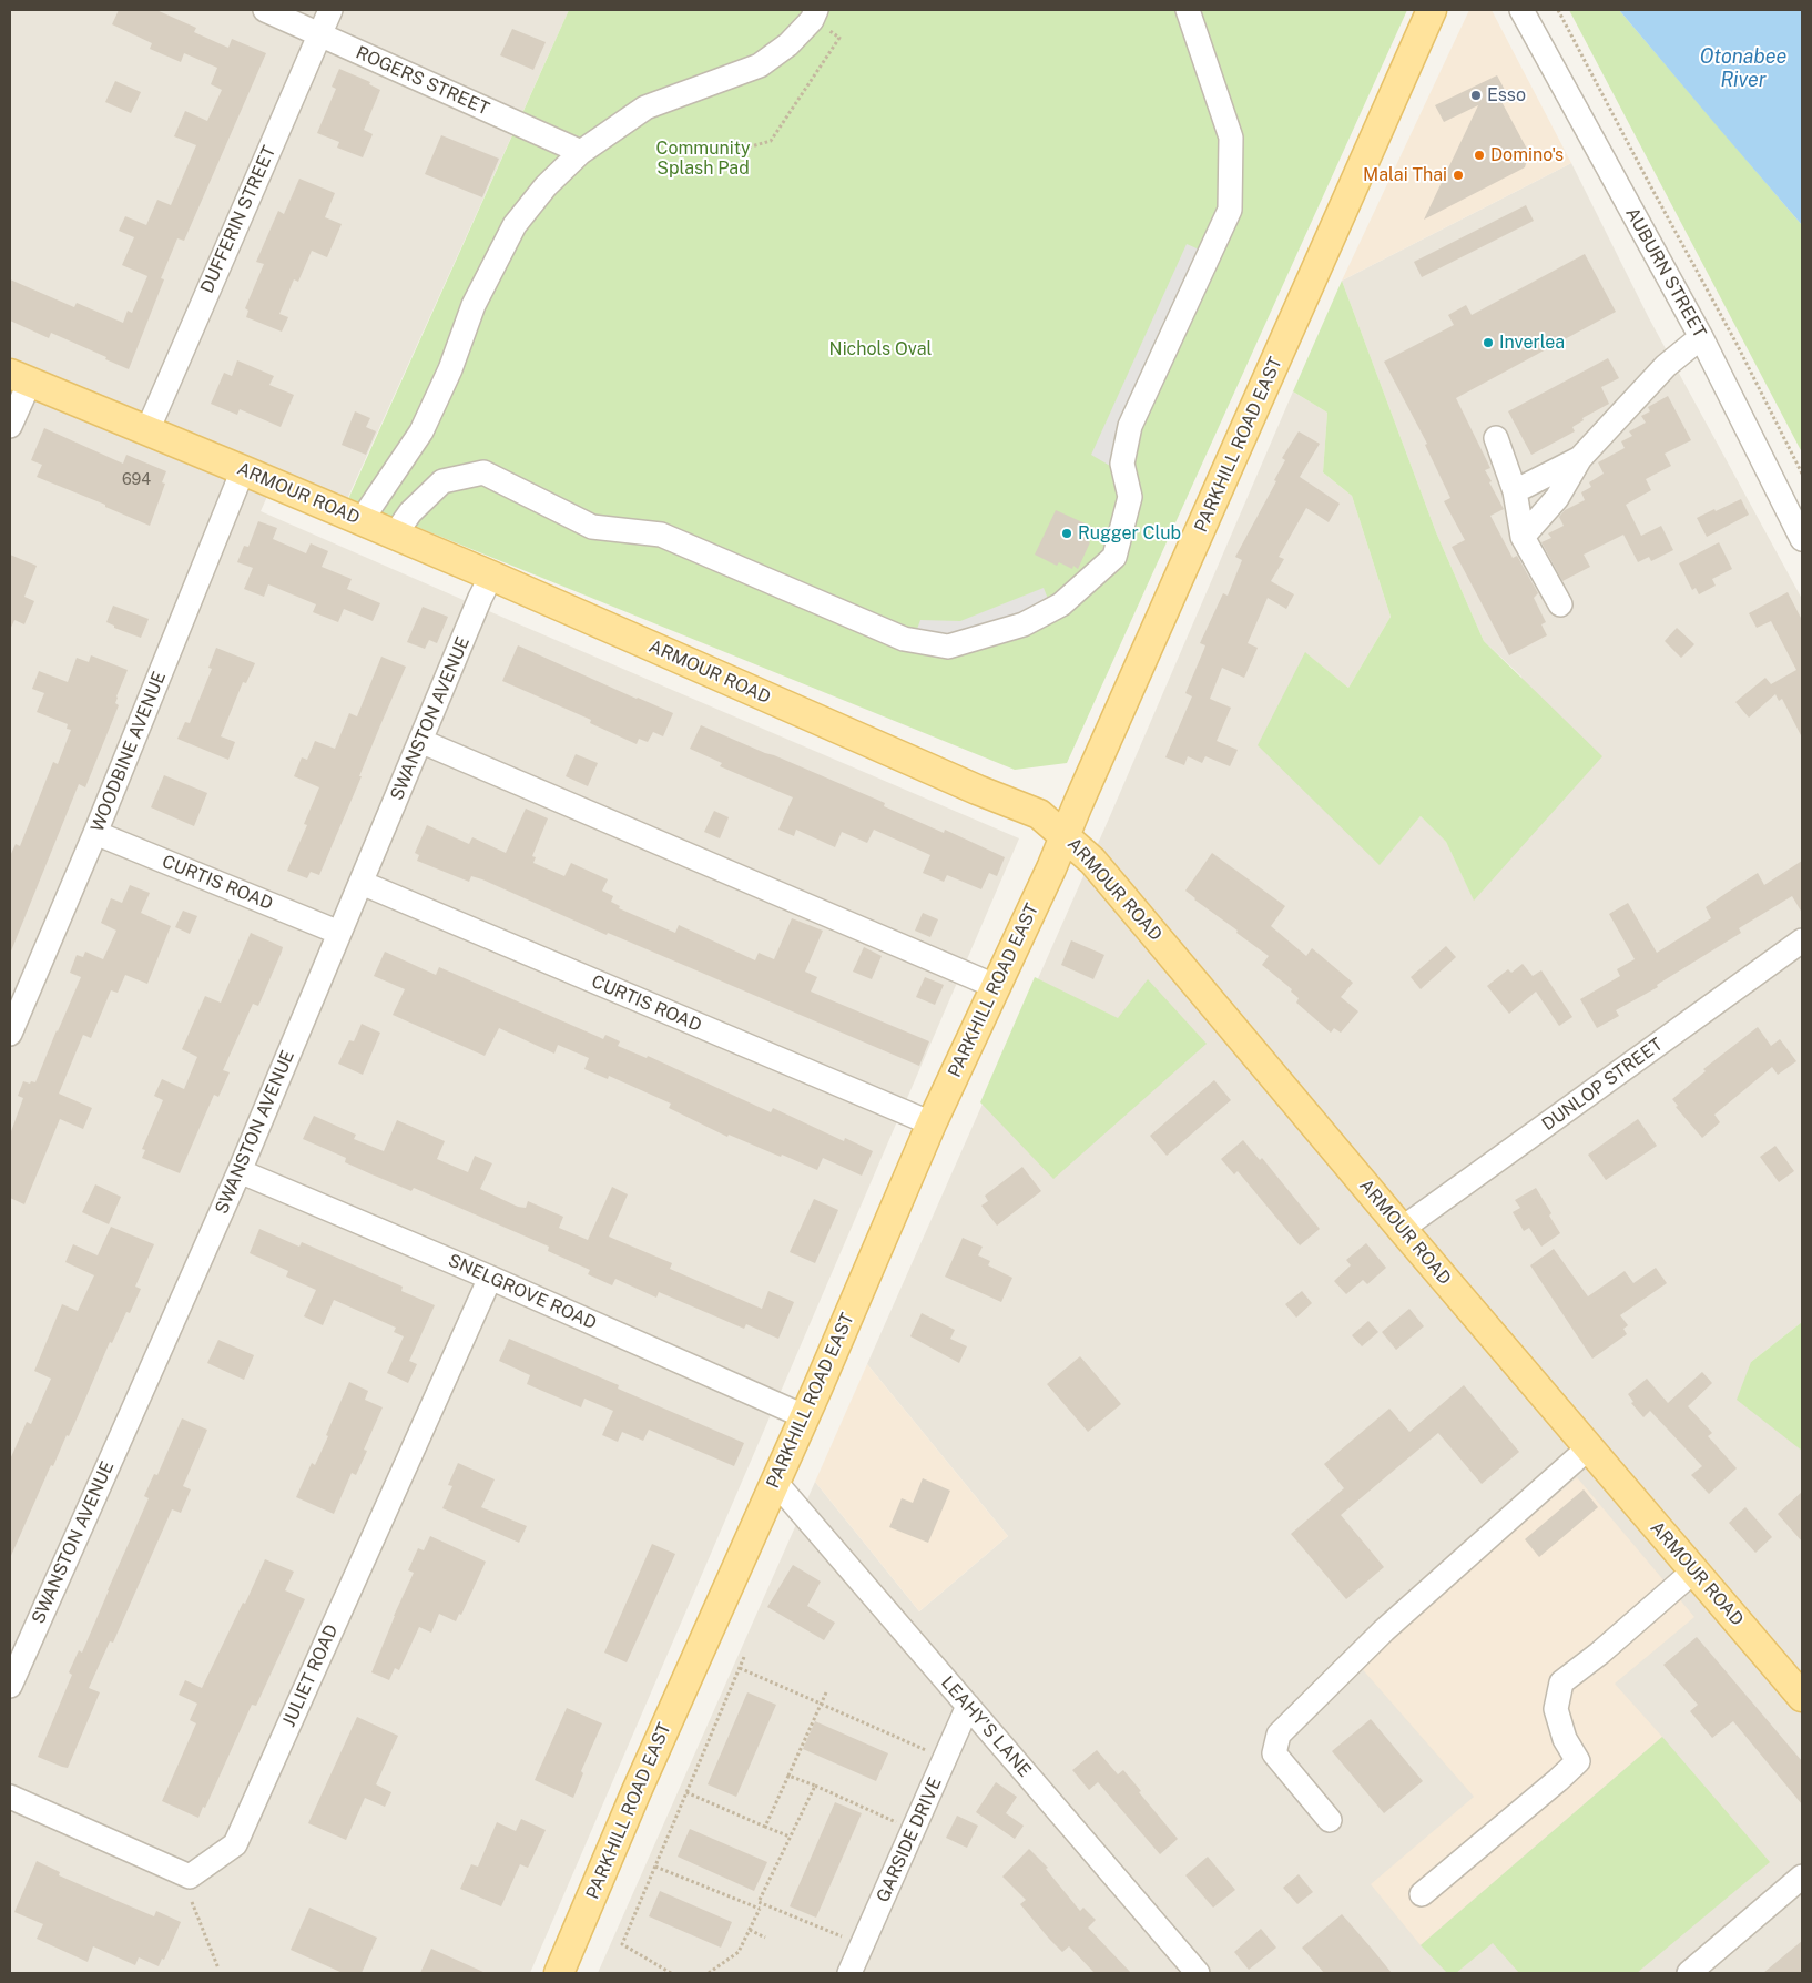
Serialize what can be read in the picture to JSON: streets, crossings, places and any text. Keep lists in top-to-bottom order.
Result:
{
  "streets": {
    "main road": ["PARKHILL ROAD EAST", "ARMOUR ROAD"],
    "street": [
      "ROGERS STREET",
      "DUFFERIN STREET",
      "AUBURN STREET",
      "SWANSTON AVENUE",
      "WOODBINE AVENUE",
      "CURTIS ROAD",
      "DUNLOP STREET",
      "SNELGROVE ROAD",
      "JULIET ROAD",
      "LEAHY'S LANE",
      "GARSIDE DRIVE"
    ]
  },
  "crossings": [
    ["ROGERS STREET", "DUFFERIN STREET"],
    ["DUFFERIN STREET", "ARMOUR ROAD"],
    ["PARKHILL ROAD EAST", "ARMOUR ROAD"],
    ["PARKHILL ROAD EAST", "CURTIS ROAD"],
    ["PARKHILL ROAD EAST", "SNELGROVE ROAD"],
    ["PARKHILL ROAD EAST", "LEAHY'S LANE"],
    ["ARMOUR ROAD", "SWANSTON AVENUE"],
    ["ARMOUR ROAD", "WOODBINE AVENUE"],
    ["ARMOUR ROAD", "DUNLOP STREET"],
    ["SWANSTON AVENUE", "CURTIS ROAD"],
    ["SWANSTON AVENUE", "SNELGROVE ROAD"],
    ["WOODBINE AVENUE", "CURTIS ROAD"],
    ["SNELGROVE ROAD", "JULIET ROAD"],
    ["LEAHY'S LANE", "GARSIDE DRIVE"]
  ],
  "water": ["Otonabee River"],
  "parks": ["Community Splash Pad", "Nichols Oval"],
  "places": [
    "Esso",
    "Domino's",
    "Malai Thai",
    "Inverlea",
    "Rugger Club"
  ],
  "house_numbers": ["694"]
}
